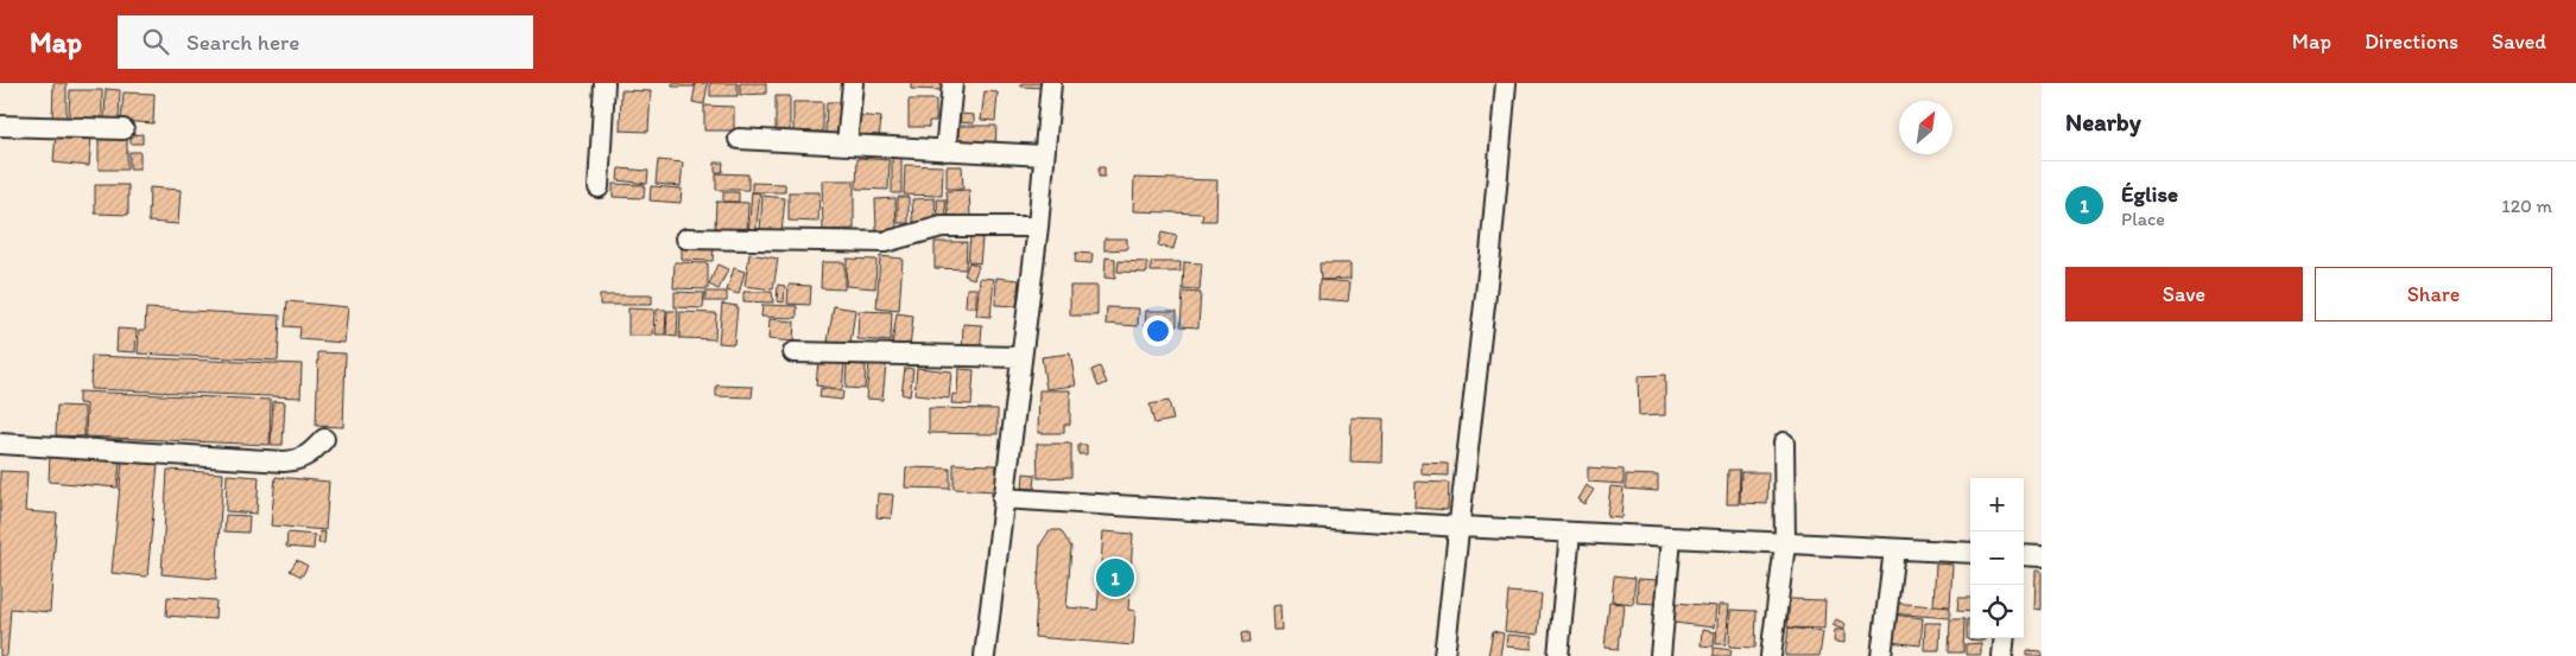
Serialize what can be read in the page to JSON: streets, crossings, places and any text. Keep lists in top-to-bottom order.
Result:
{
  "north": "top right",
  "page": {
    "header": "Map",
    "search": "Search here",
    "nav": ["Map", "Directions", "Saved"],
    "heading": "Nearby",
    "list": [
      {
        "mark": "1",
        "name": "Église",
        "note": "Place",
        "value": "120 m"
      }
    ],
    "buttons": ["Save", "Share"],
    "map_buttons": ["+", "−"],
    "pins": "1"
  }
}
